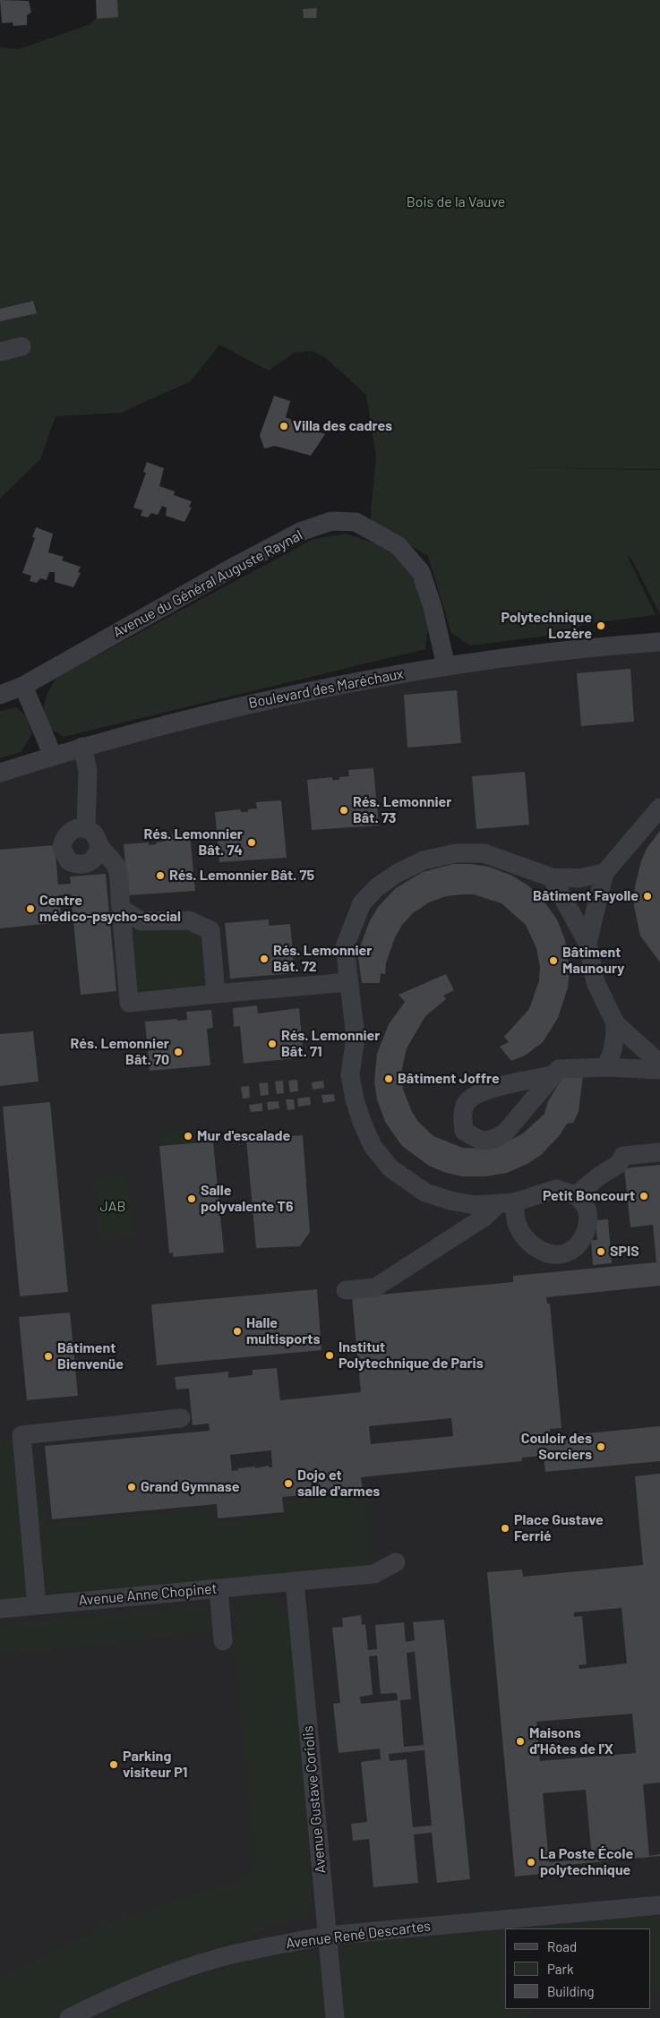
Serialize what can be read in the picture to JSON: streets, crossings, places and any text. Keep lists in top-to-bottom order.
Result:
{
  "streets": {
    "street": [
      "Avenue du Général Auguste Raynal",
      "Boulevard des Maréchaux",
      "Avenue Anne Chopinet",
      "Avenue Gustave Coriolis",
      "Avenue René Descartes"
    ]
  },
  "crossings": [
    ["Avenue du Général Auguste Raynal", "Boulevard des Maréchaux"],
    ["Avenue Anne Chopinet", "Avenue Gustave Coriolis"],
    ["Avenue Gustave Coriolis", "Avenue René Descartes"]
  ],
  "parks": ["Bois de la Vauve", "JAB"],
  "places": [
    "Villa des cadres",
    "Polytechnique Lozère",
    "Rés. Lemonnier Bât. 73",
    "Rés. Lemonnier Bât. 74",
    "Rés. Lemonnier Bât. 75",
    "Bâtiment Fayolle",
    "Centre médico-psycho-social",
    "Rés. Lemonnier Bât. 72",
    "Bâtiment Maunoury",
    "Rés. Lemonnier Bât. 71",
    "Rés. Lemonnier Bât. 70",
    "Bâtiment Joffre",
    "Mur d'escalade",
    "Petit Boncourt",
    "Salle polyvalente T6",
    "SPIS",
    "Halle multisports",
    "Institut Polytechnique de Paris",
    "Bâtiment Bienvenüe",
    "Couloir des Sorciers",
    "Dojo et salle d'armes",
    "Grand Gymnase",
    "Place Gustave Ferrié",
    "Maisons d'Hôtes de l'X",
    "Parking visiteur P1",
    "La Poste École polytechnique"
  ],
  "legend": ["Road", "Park", "Building"]
}
